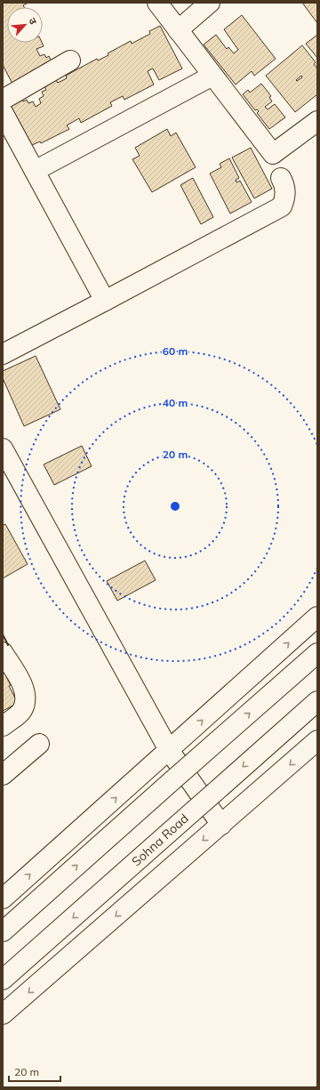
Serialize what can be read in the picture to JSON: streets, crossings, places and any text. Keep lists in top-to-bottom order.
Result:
{
  "streets": {
    "main road": ["Sohna Road"]
  },
  "scale_bar": "20 m",
  "north": "top right",
  "rings": ["60 m", "40 m", "20 m"]
}
